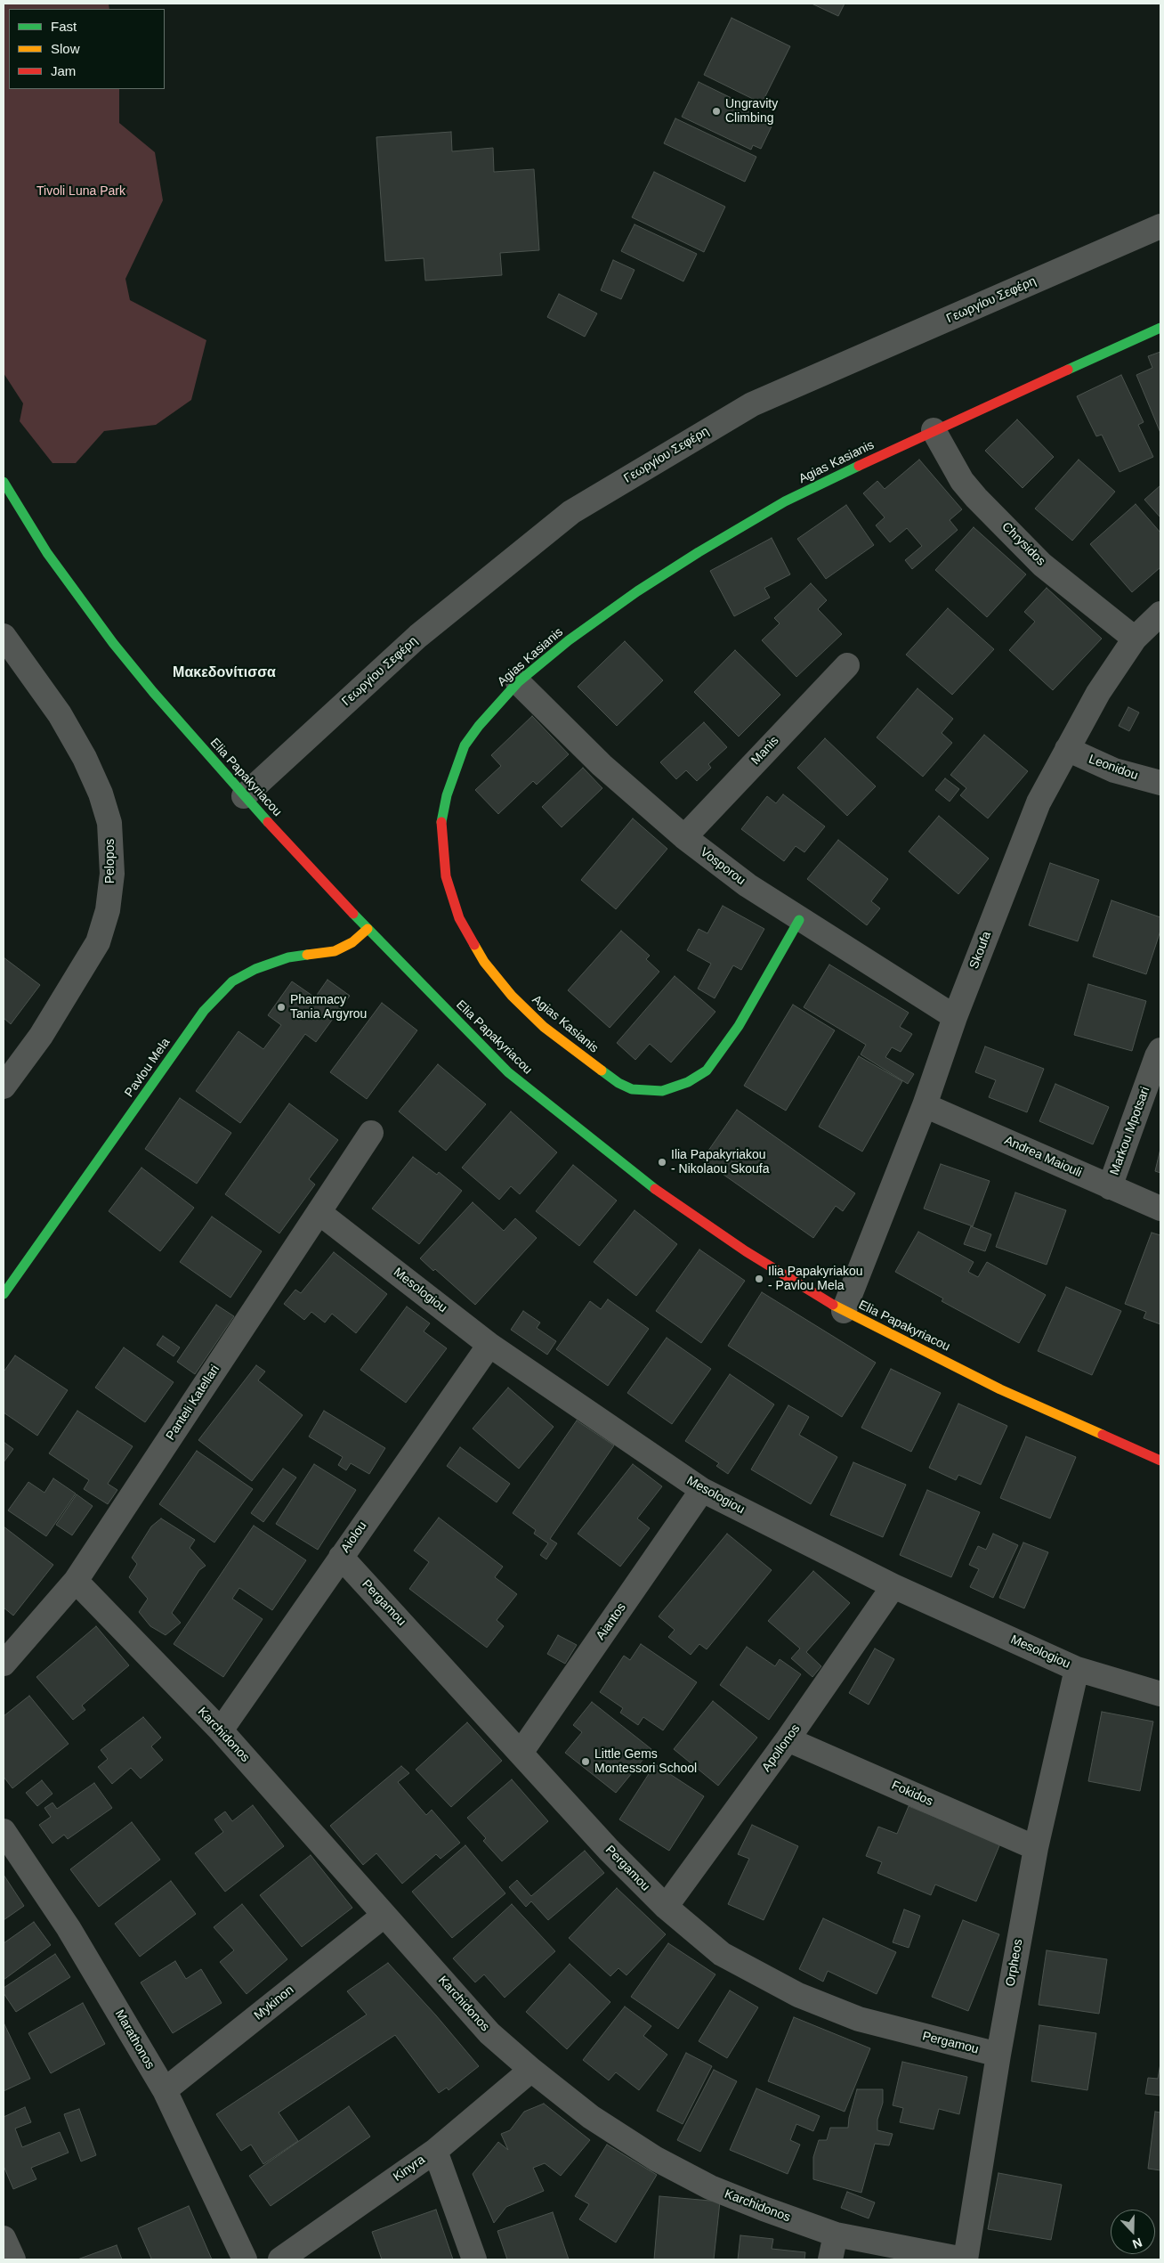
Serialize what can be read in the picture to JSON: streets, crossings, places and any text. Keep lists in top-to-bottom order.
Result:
{
  "streets": {
    "street": [
      "Γεωργίου Σεφέρη",
      "Agias Kasianis",
      "Chrysidos",
      "Manis",
      "Leonidou",
      "Elia Papakyriacou",
      "Pelopos",
      "Vosporou",
      "Skoufa",
      "Pavlou Mela",
      "Markou Mpotsari",
      "Andrea Maiouli",
      "Mesologiou",
      "Panteli Katellari",
      "Aiolou",
      "Pergamou",
      "Aiantos",
      "Karchidonos",
      "Apollonos",
      "Fokidos",
      "Orpheos",
      "Mykinon",
      "Marathonos",
      "Kinyra"
    ]
  },
  "crossings": [
    ["Γεωργίου Σεφέρη", "Elia Papakyriacou"],
    ["Agias Kasianis", "Chrysidos"],
    ["Agias Kasianis", "Vosporou"],
    ["Chrysidos", "Skoufa"],
    ["Manis", "Vosporou"],
    ["Leonidou", "Skoufa"],
    ["Elia Papakyriacou", "Skoufa"],
    ["Elia Papakyriacou", "Pavlou Mela"],
    ["Vosporou", "Skoufa"],
    ["Skoufa", "Andrea Maiouli"],
    ["Markou Mpotsari", "Andrea Maiouli"],
    ["Mesologiou", "Panteli Katellari"],
    ["Mesologiou", "Aiolou"],
    ["Mesologiou", "Aiantos"],
    ["Mesologiou", "Apollonos"],
    ["Mesologiou", "Orpheos"],
    ["Panteli Katellari", "Karchidonos"],
    ["Aiolou", "Pergamou"],
    ["Aiolou", "Karchidonos"],
    ["Pergamou", "Aiantos"],
    ["Pergamou", "Apollonos"],
    ["Pergamou", "Orpheos"],
    ["Karchidonos", "Orpheos"],
    ["Karchidonos", "Mykinon"],
    ["Karchidonos", "Kinyra"],
    ["Apollonos", "Fokidos"],
    ["Fokidos", "Orpheos"],
    ["Mykinon", "Marathonos"]
  ],
  "districts": ["Μακεδονίτισσα"],
  "parks": ["Tivoli Luna Park"],
  "places": [
    "Ungravity Climbing",
    "Pharmacy Tania Argyrou",
    "Ilia Papakyriakou - Nikolaou Skoufa",
    "Ilia Papakyriakou - Pavlou Mela",
    "Little Gems Montessori School"
  ],
  "legend": ["Fast", "Slow", "Jam"],
  "north": "bottom"
}
